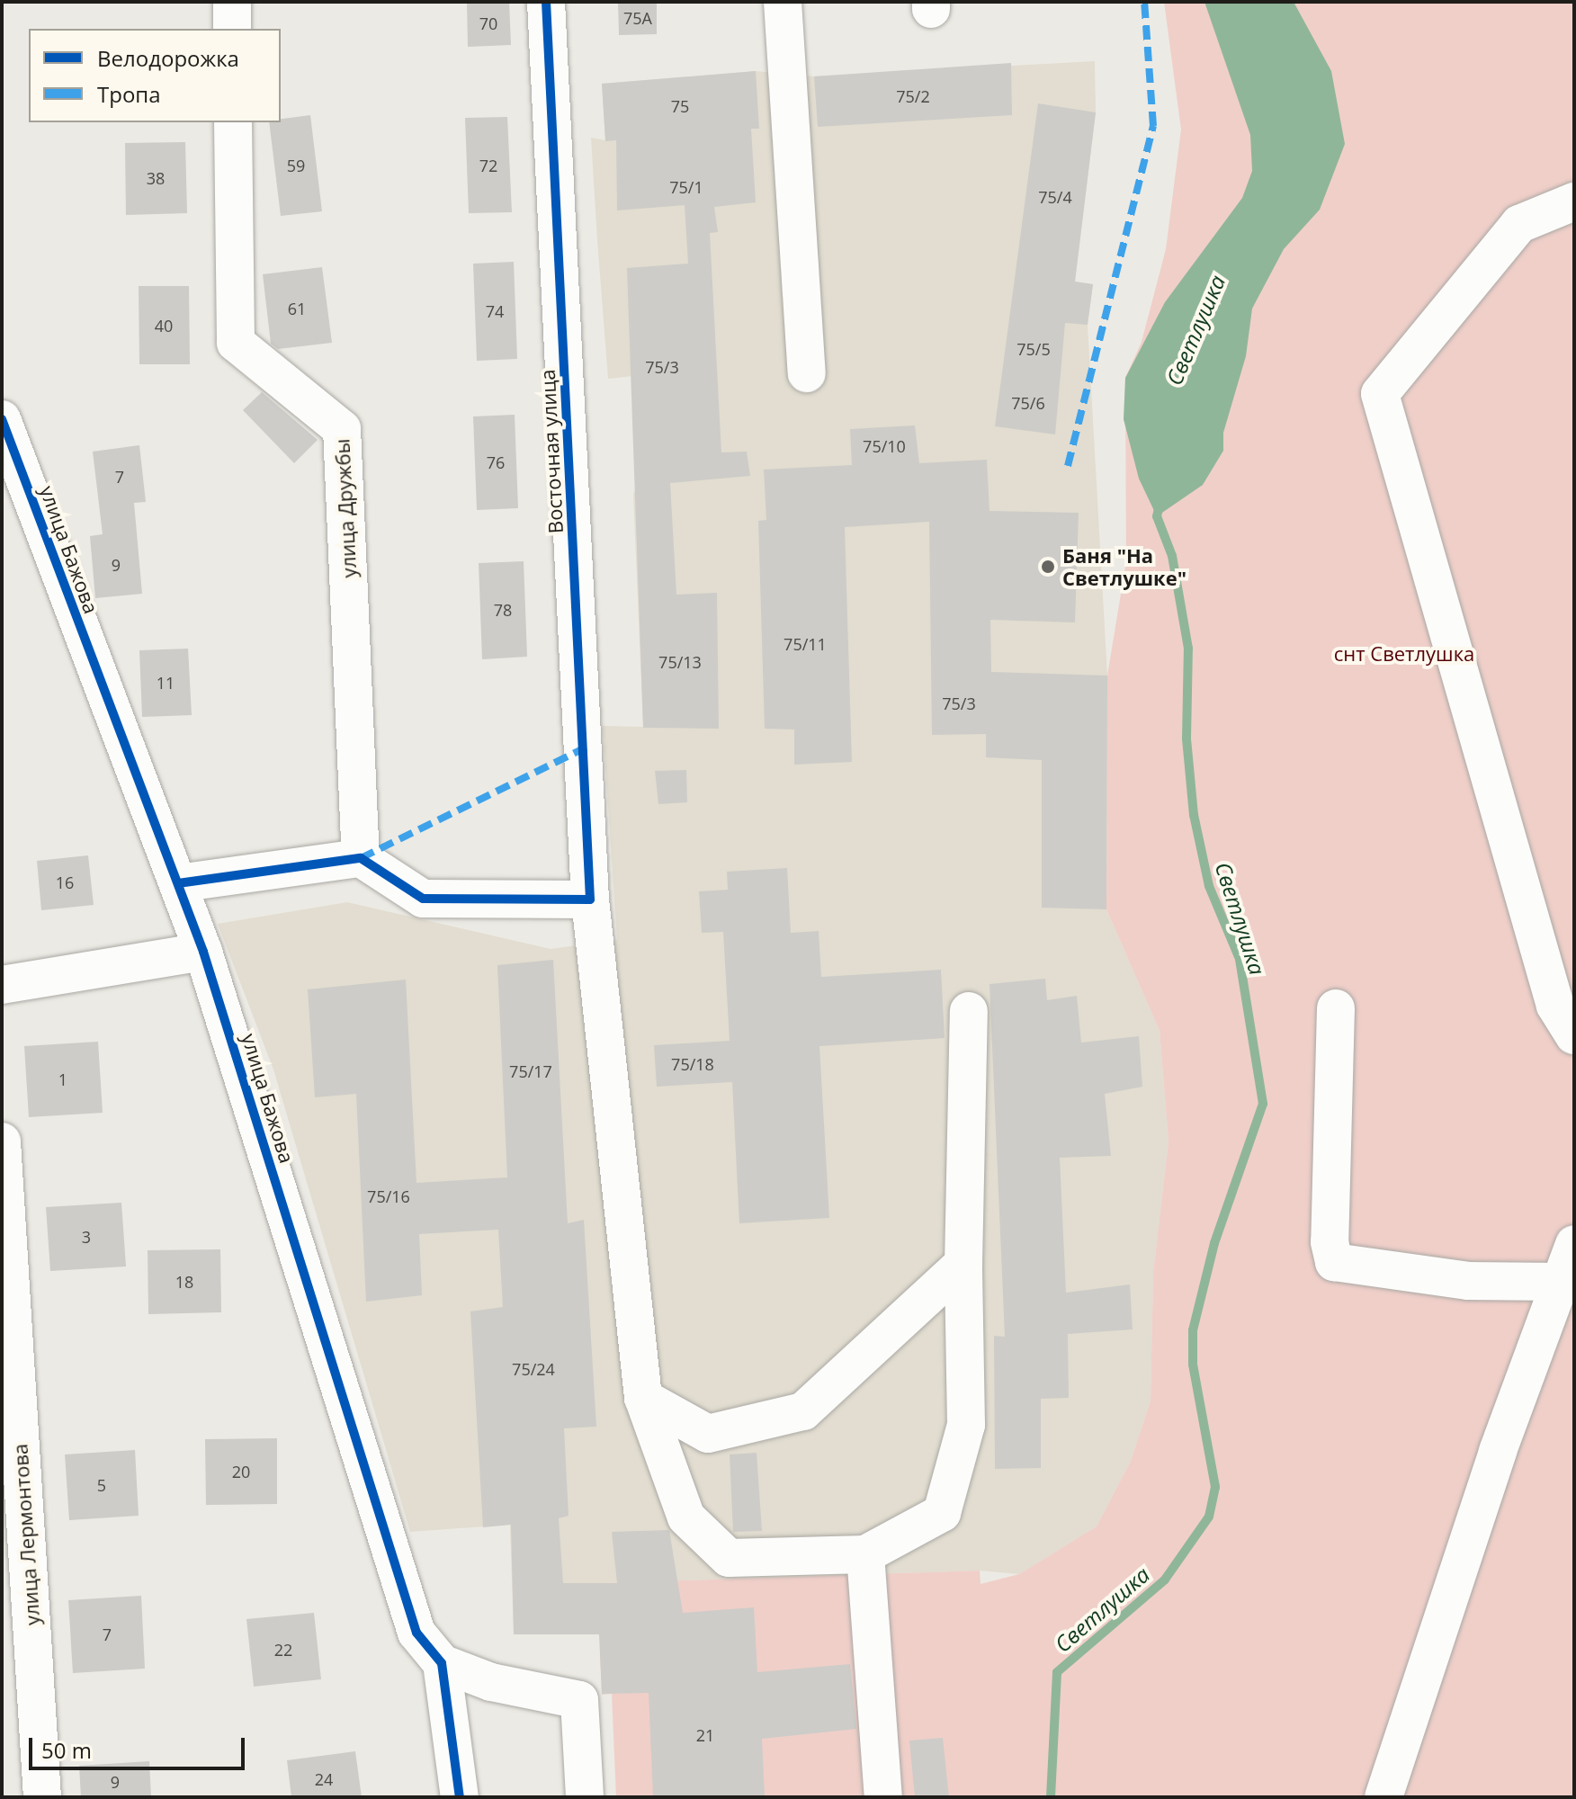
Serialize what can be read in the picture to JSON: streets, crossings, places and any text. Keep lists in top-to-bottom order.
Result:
{
  "streets": {
    "street": [
      "Восточная улица",
      "улица Дружбы",
      "улица Бажова",
      "улица Лермонтова"
    ]
  },
  "water": ["Светлушка"],
  "parks": ["снт Светлушка"],
  "places": ["Баня \"На Светлушке\""],
  "house_numbers": [
    "75А",
    "70",
    "75/2",
    "75",
    "59",
    "72",
    "38",
    "75/1",
    "75/4",
    "61",
    "74",
    "40",
    "75/5",
    "75/3",
    "75/6",
    "75/10",
    "76",
    "7",
    "9",
    "78",
    "75/11",
    "75/13",
    "11",
    "75/3",
    "16",
    "75/18",
    "75/17",
    "1",
    "75/16",
    "3",
    "18",
    "75/24",
    "20",
    "5",
    "7",
    "22",
    "21",
    "24",
    "9"
  ],
  "legend": ["Велодорожка", "Тропа"],
  "scale_bar": "50 m"
}
